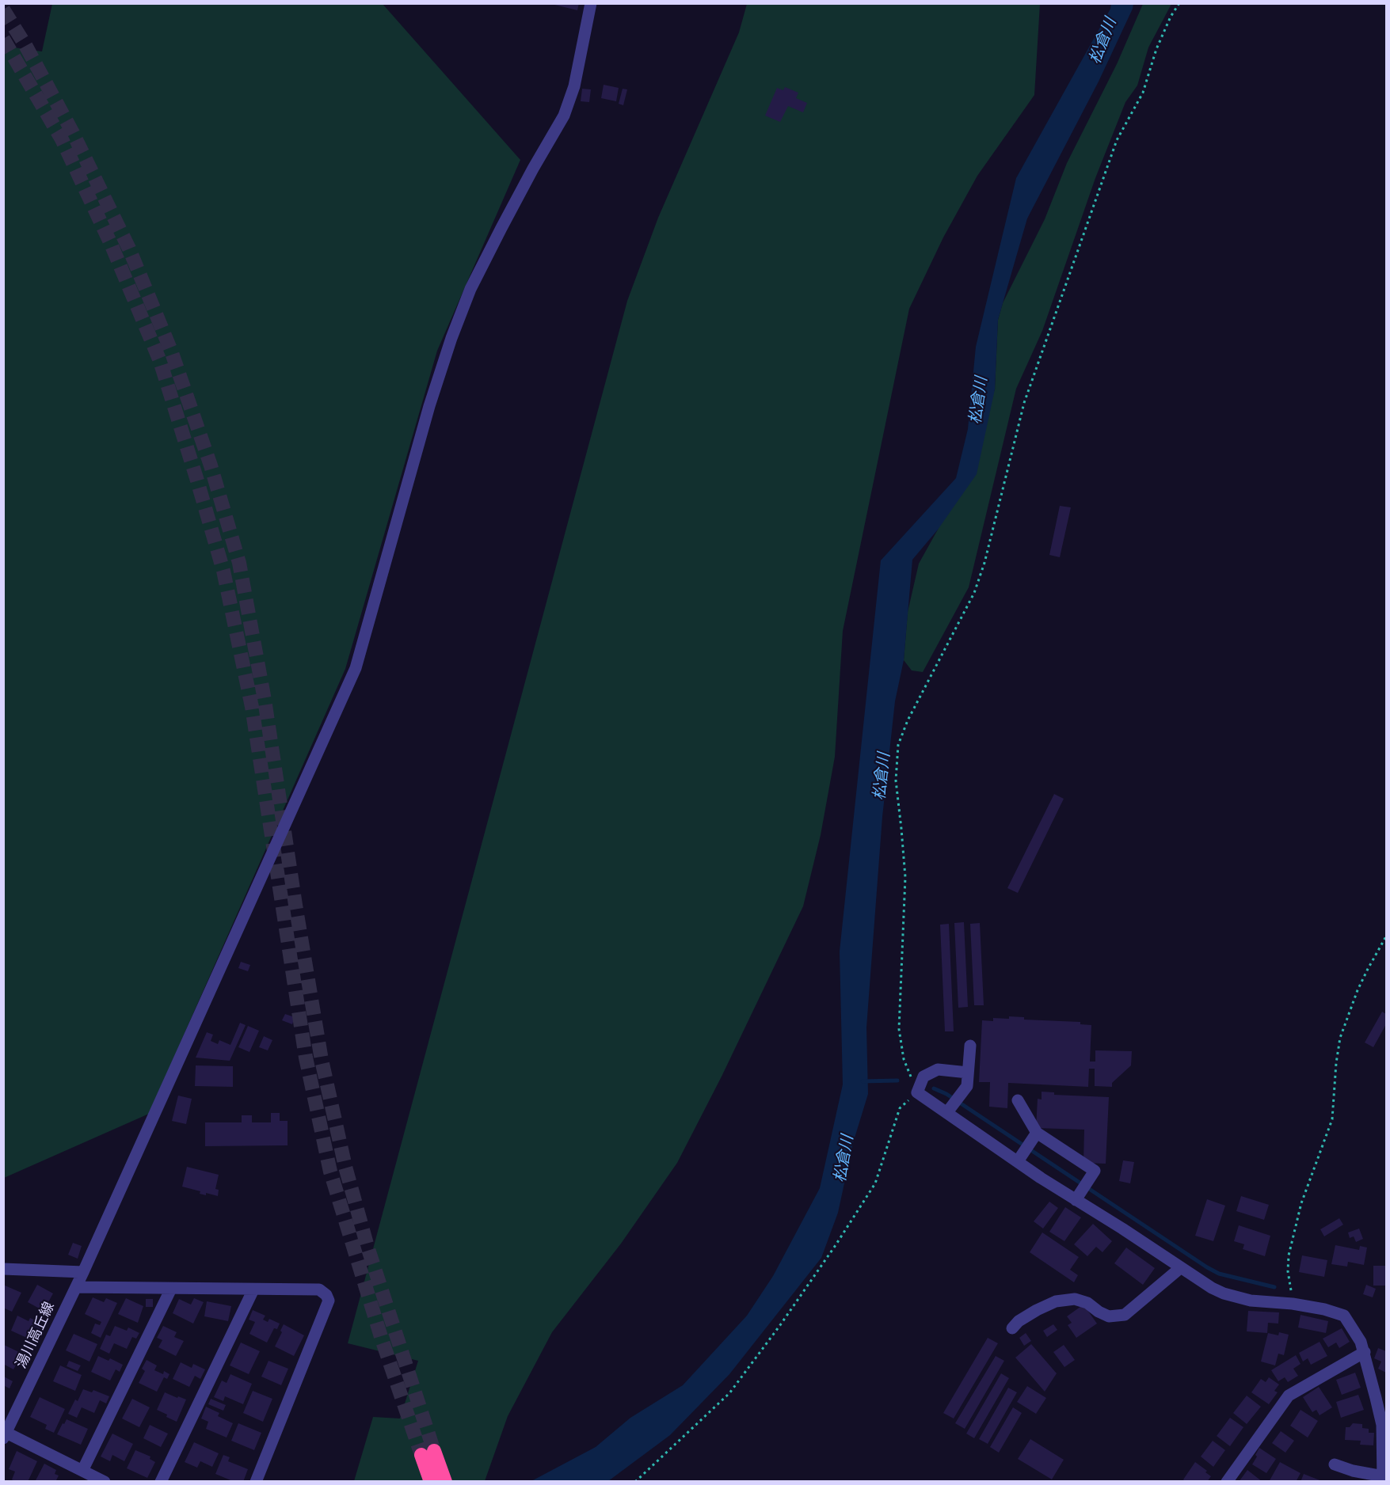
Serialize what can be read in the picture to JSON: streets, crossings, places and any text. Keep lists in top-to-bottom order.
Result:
{
  "streets": {
    "street": ["湯川高丘線"]
  },
  "water": ["松倉川"]
}
